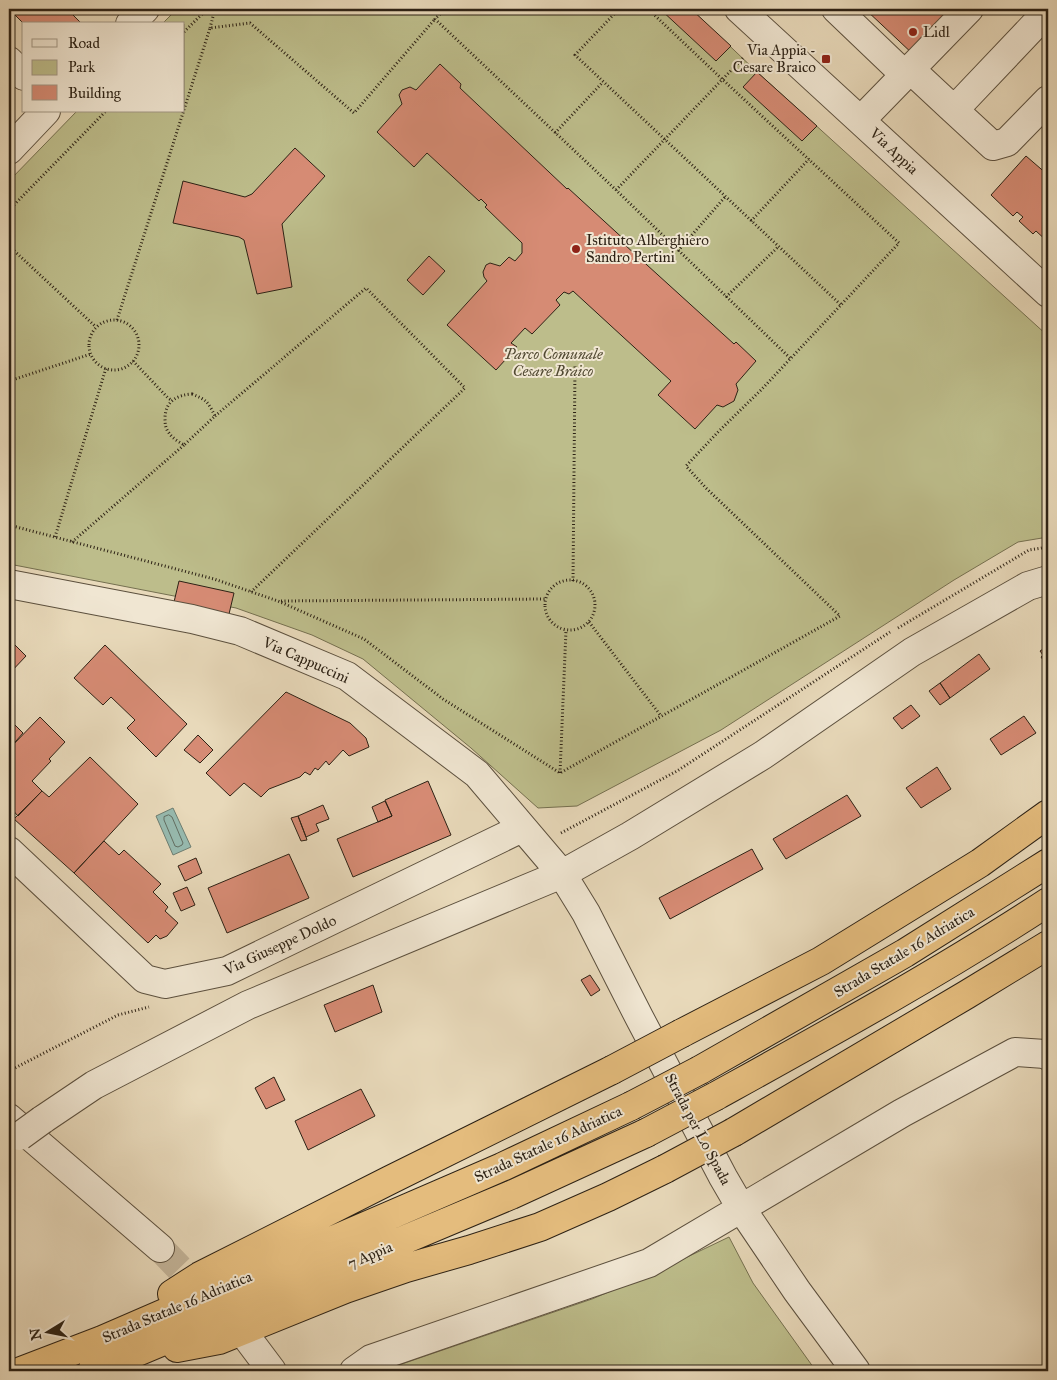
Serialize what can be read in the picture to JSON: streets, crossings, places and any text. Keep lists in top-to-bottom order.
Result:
{
  "streets": {
    "highway": ["Strada Statale 16 Adriatica", "7 Appia"],
    "street": [
      "Via Appia",
      "Via Cappuccini",
      "Via Giuseppe Doldo",
      "Strada per Lo Spada"
    ]
  },
  "crossings": [
    ["Via Cappuccini", "Via Giuseppe Doldo"],
    ["Via Cappuccini", "Strada per Lo Spada"],
    ["Strada Statale 16 Adriatica", "7 Appia"]
  ],
  "parks": ["Parco Comunale Cesare Braico"],
  "places": {
    "other": ["Lidl", "Istituto Alberghiero Sandro Pertini"],
    "transit": ["Via Appia - Cesare Braico"]
  },
  "legend": ["Road", "Park", "Building"],
  "north": "left"
}
